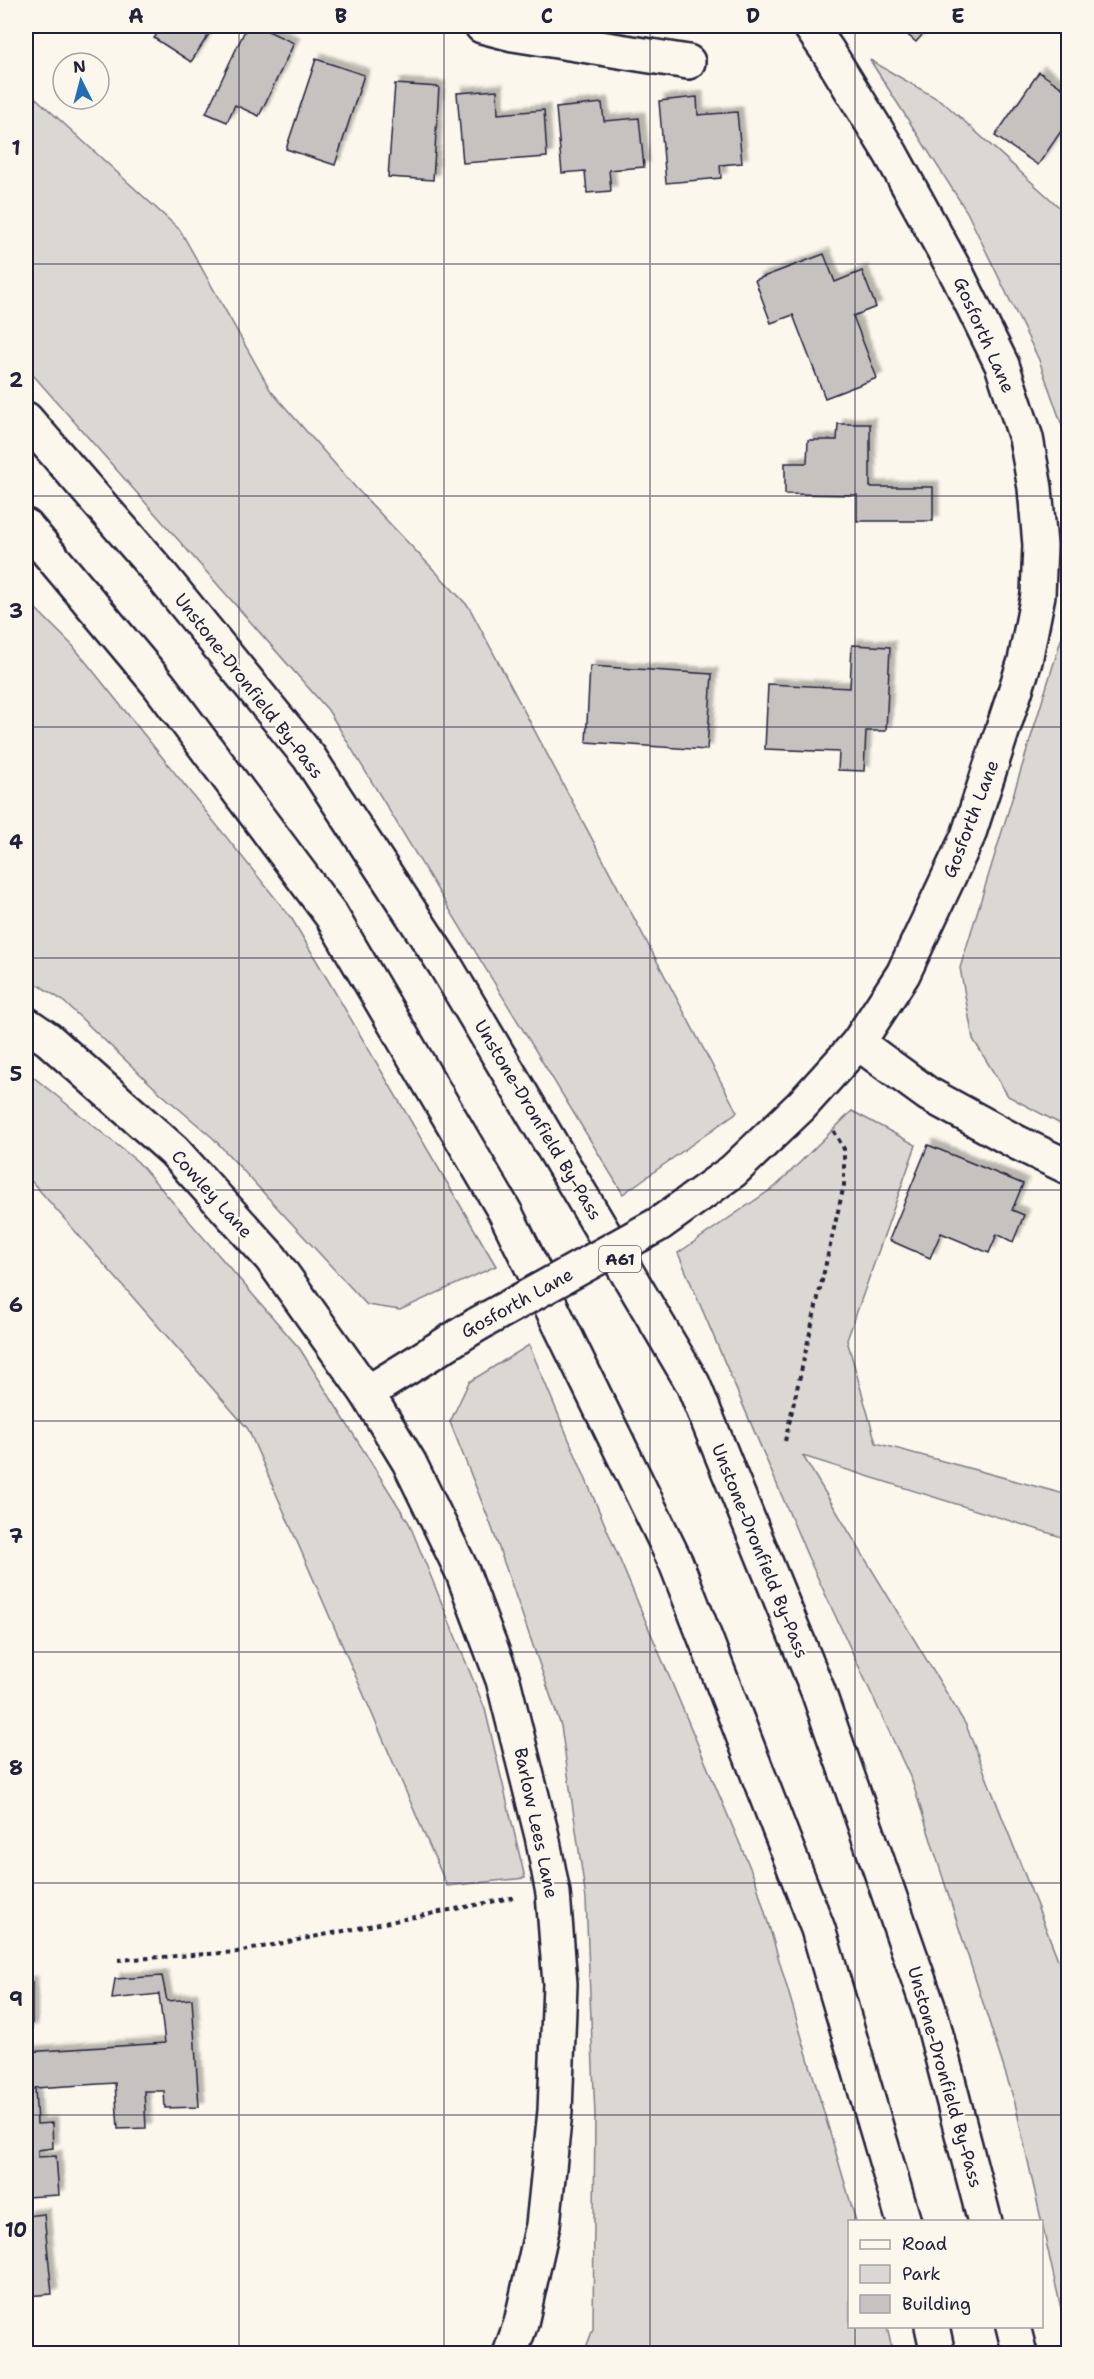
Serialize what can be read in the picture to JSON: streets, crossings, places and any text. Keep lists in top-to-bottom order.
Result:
{
  "streets": {
    "main road": [
      "Gosforth Lane",
      "Unstone-Dronfield By-Pass",
      "Cowley Lane",
      "A61",
      "Barlow Lees Lane"
    ]
  },
  "crossings": [
    ["Gosforth Lane", "Cowley Lane"],
    ["Gosforth Lane", "Barlow Lees Lane"],
    ["Cowley Lane", "Barlow Lees Lane"]
  ],
  "legend": ["Road", "Park", "Building"],
  "north": "top",
  "grid": {
    "columns": [
      "A",
      "B",
      "C",
      "D",
      "E"
    ],
    "rows": [
      "1",
      "2",
      "3",
      "4",
      "5",
      "6",
      "7",
      "8",
      "9",
      "10"
    ]
  }
}
